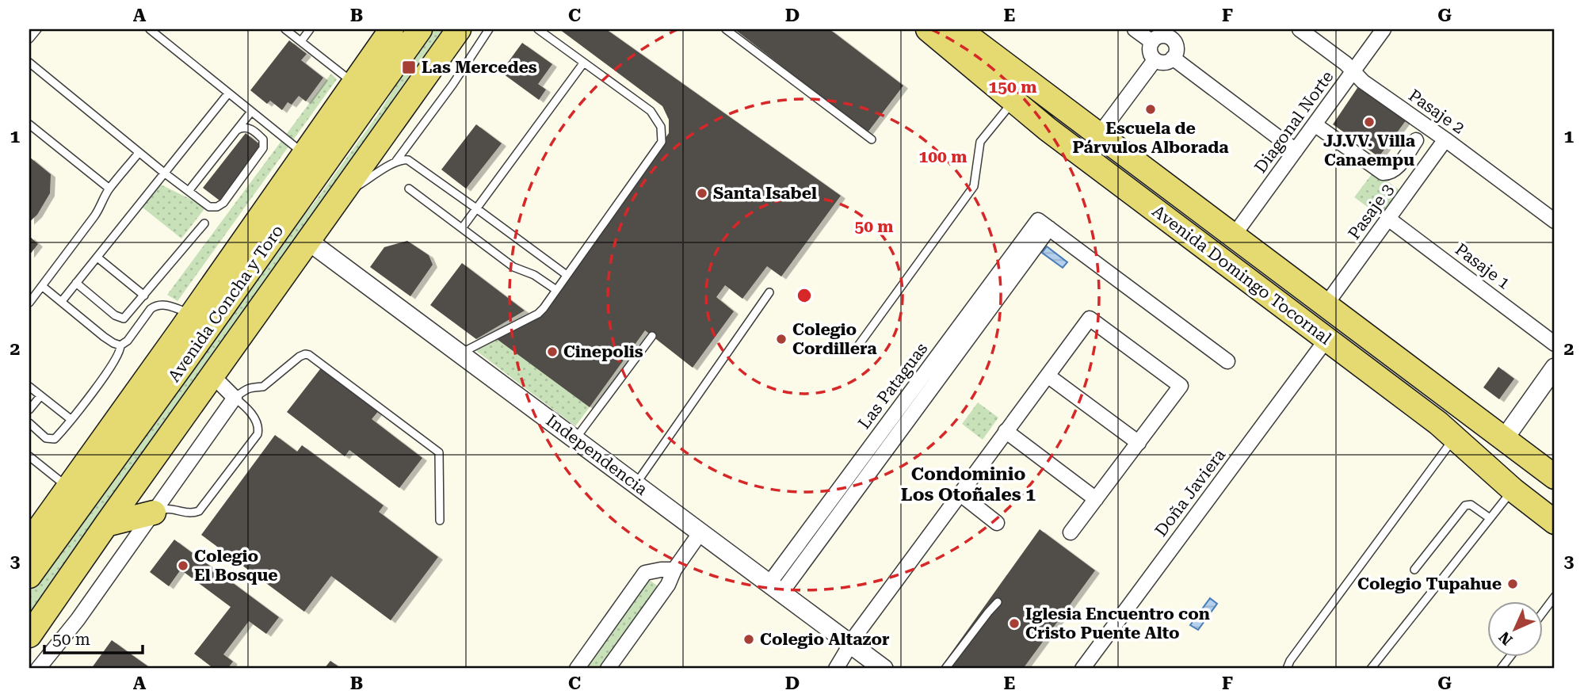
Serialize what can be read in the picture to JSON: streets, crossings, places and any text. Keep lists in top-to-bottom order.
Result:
{
  "streets": {
    "main road": ["Avenida Domingo Tocornal", "Avenida Concha y Toro"],
    "street": [
      "Pasaje 2",
      "Diagonal Norte",
      "Pasaje 3",
      "Pasaje 1",
      "Las Pataguas",
      "Independencia",
      "Doña Javiera"
    ]
  },
  "crossings": [
    ["Pasaje 2", "Diagonal Norte"],
    ["Pasaje 2", "Pasaje 3"],
    ["Diagonal Norte", "Avenida Domingo Tocornal"],
    ["Pasaje 3", "Pasaje 1"],
    ["Pasaje 3", "Avenida Domingo Tocornal"],
    ["Avenida Domingo Tocornal", "Doña Javiera"],
    ["Avenida Concha y Toro", "Independencia"],
    ["Las Pataguas", "Independencia"]
  ],
  "districts": ["Condominio Los Otoñales 1"],
  "places": {
    "transit": ["Las Mercedes"],
    "other": [
      "Escuela de Párvulos Alborada",
      "JJ.VV. Villa Canaempu",
      "Santa Isabel",
      "Colegio Cordillera",
      "Cinepolis",
      "Colegio El Bosque",
      "Colegio Tupahue",
      "Iglesia Encuentro con Cristo Puente Alto",
      "Colegio Altazor"
    ]
  },
  "scale_bar": "50 m",
  "north": "bottom left",
  "grid": {
    "columns": [
      "A",
      "B",
      "C",
      "D",
      "E",
      "F",
      "G"
    ],
    "rows": ["1", "2", "3"]
  },
  "rings": ["150 m", "100 m", "50 m"]
}
